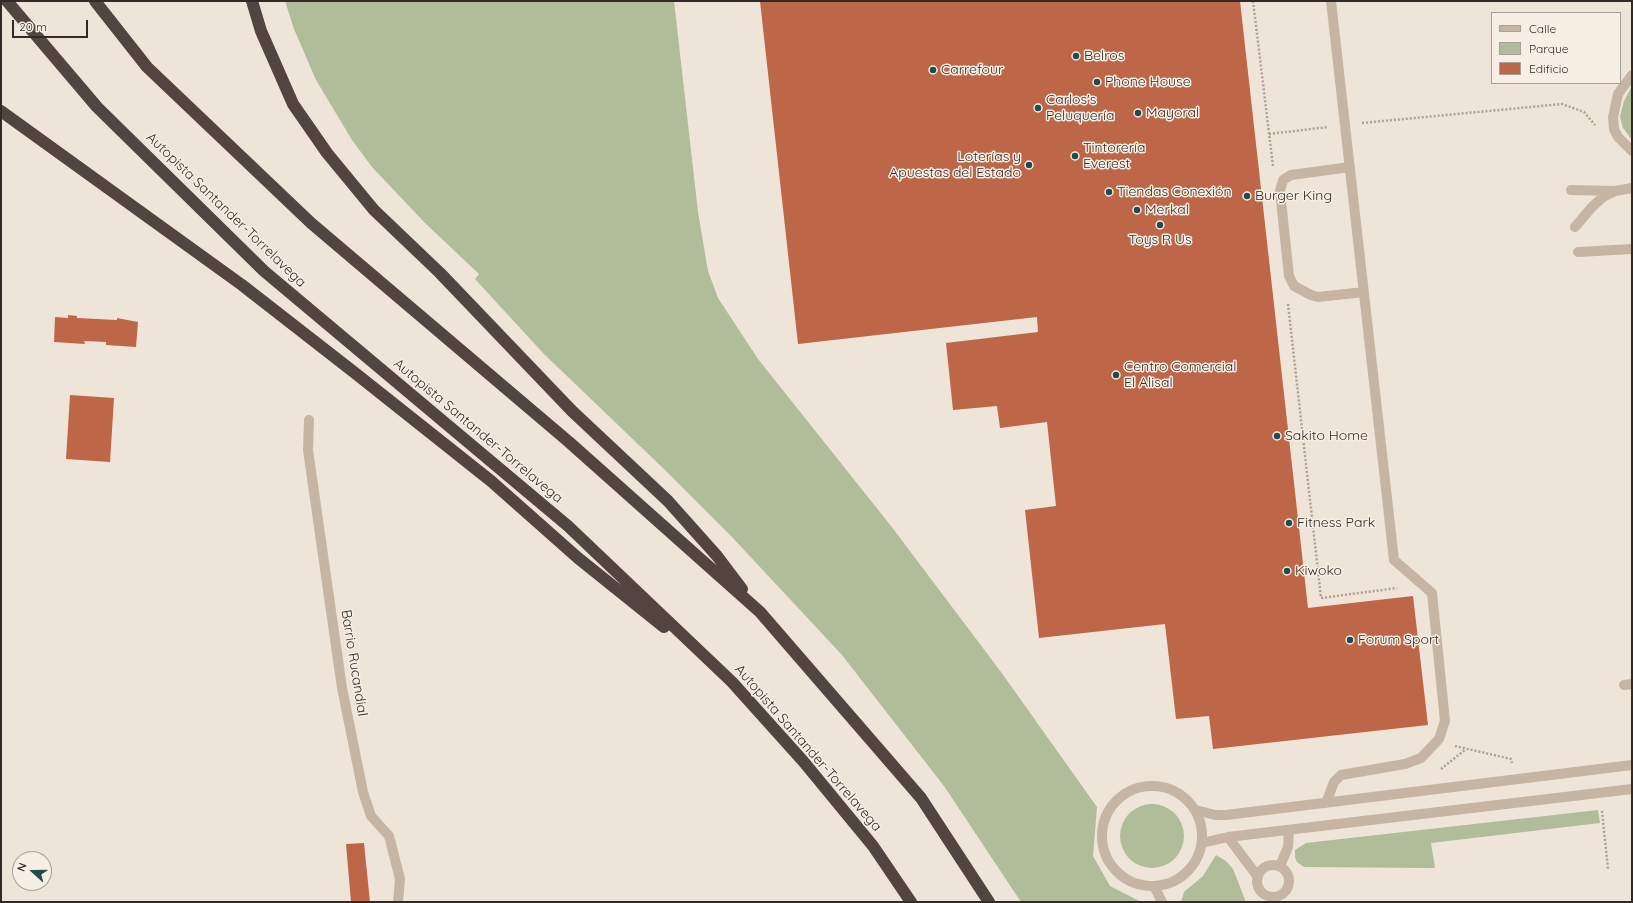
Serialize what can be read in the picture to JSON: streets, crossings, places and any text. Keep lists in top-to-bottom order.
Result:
{
  "streets": {
    "highway": ["Autopista Santander-Torrelavega"],
    "street": ["Barrio Rucandial"]
  },
  "places": [
    "Belros",
    "Carrefour",
    "Phone House",
    "Carlos's Peluquería",
    "Mayoral",
    "Tintorería Everest",
    "Loterías y Apuestas del Estado",
    "Tiendas Conexión",
    "Burger King",
    "Merkal",
    "Toys R Us",
    "Centro Comercial El Alisal",
    "Sakito Home",
    "Fitness Park",
    "Kiwoko",
    "Forum Sport"
  ],
  "legend": ["Calle", "Parque", "Edificio"],
  "scale_bar": "20 m",
  "north": "left"
}
